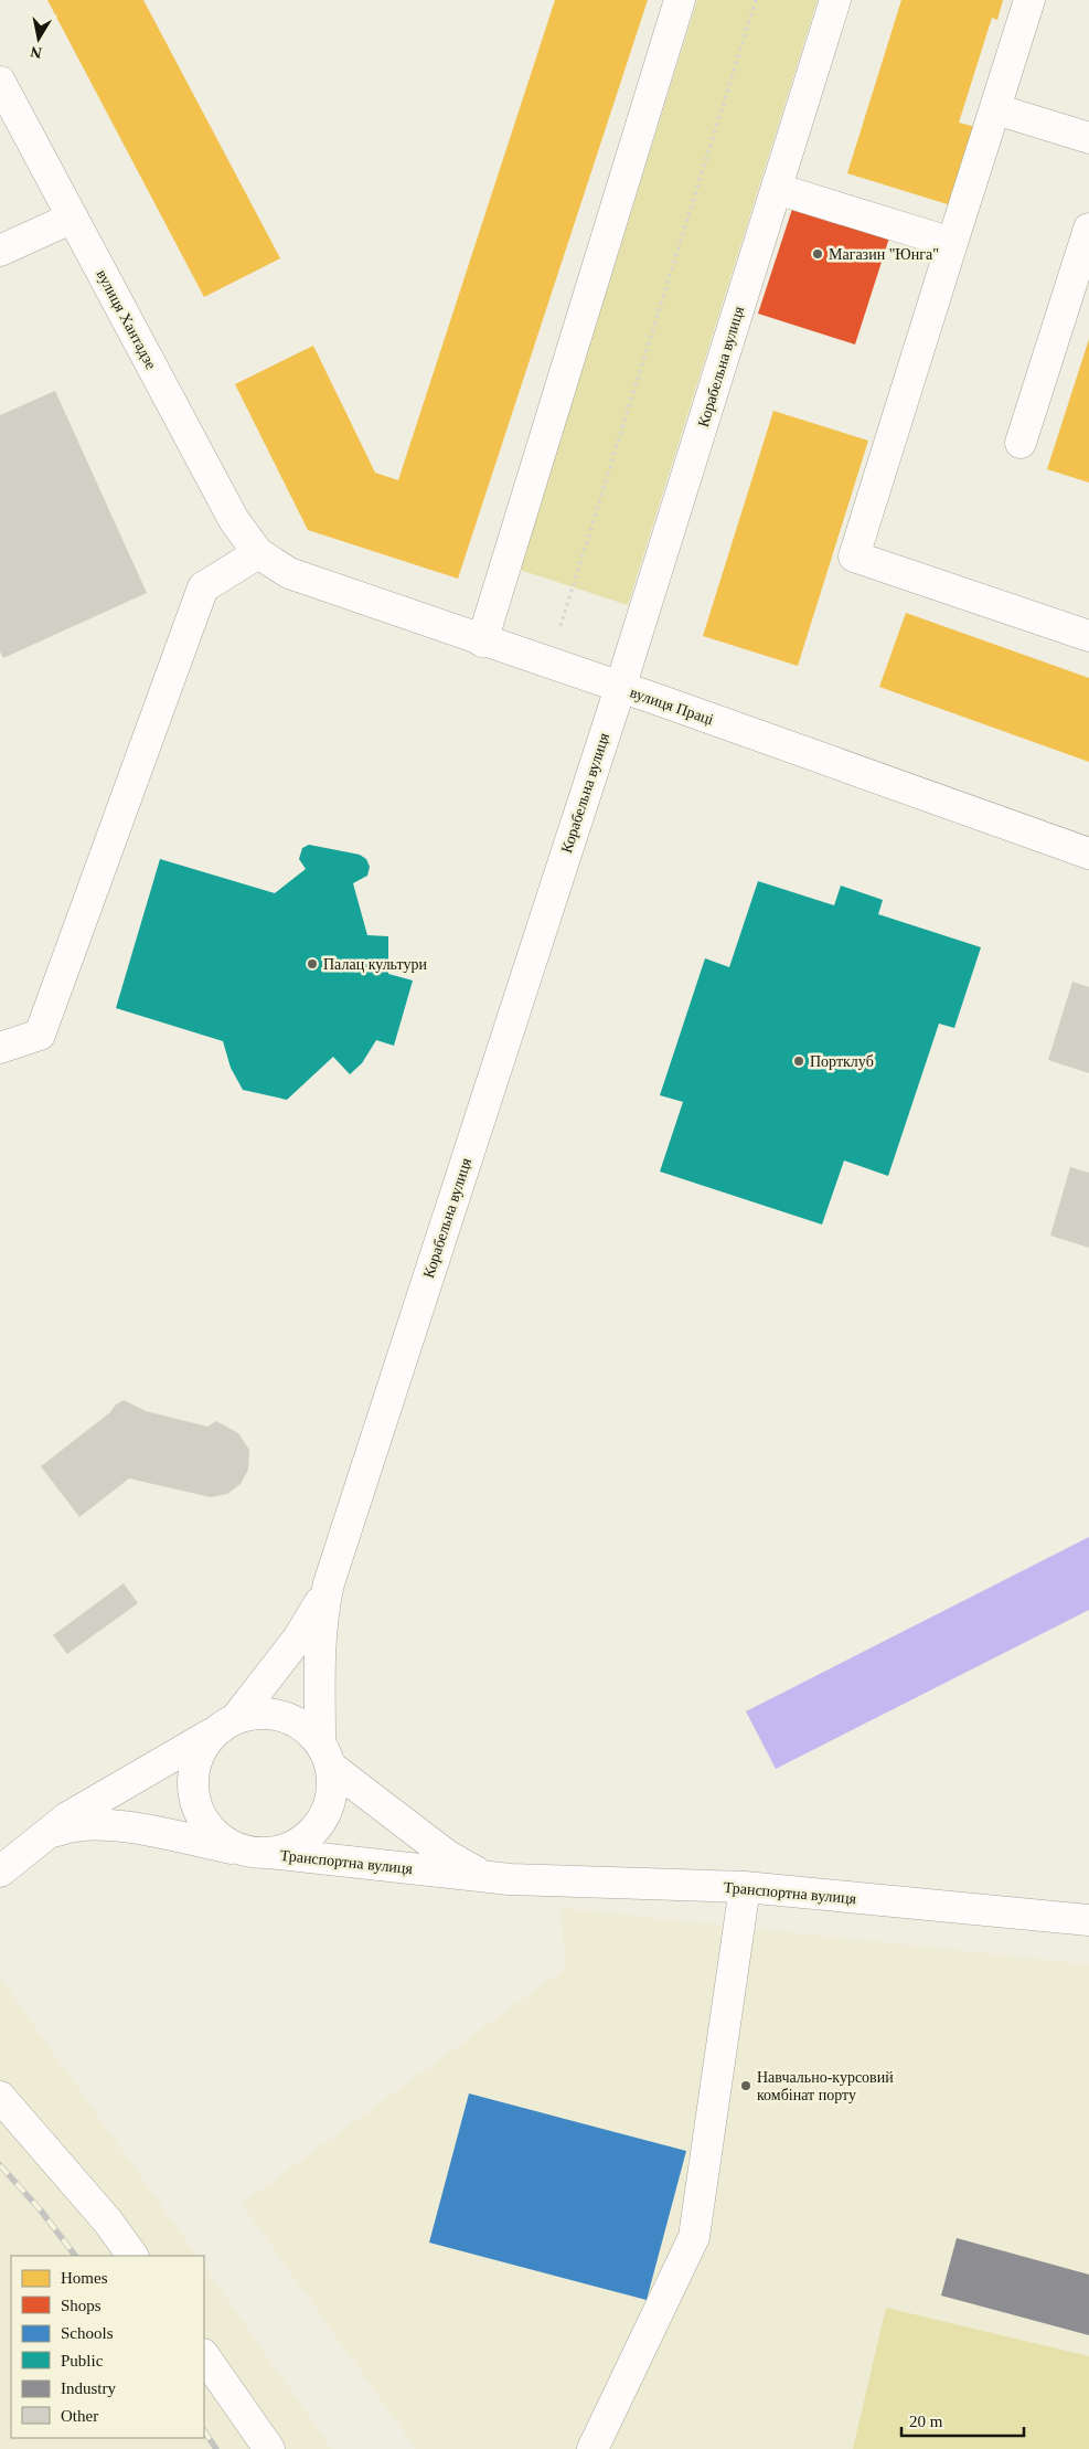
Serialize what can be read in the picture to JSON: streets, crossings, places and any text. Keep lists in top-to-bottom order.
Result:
{
  "streets": {
    "street": [
      "вулиця Хантадзе",
      "Корабельна вулиця",
      "вулиця Праці",
      "Транспортна вулиця"
    ]
  },
  "crossings": [
    ["вулиця Хантадзе", "вулиця Праці"],
    ["Корабельна вулиця", "вулиця Праці"]
  ],
  "places": [
    "Магазин \"Юнга\"",
    "Палац культури",
    "Портклуб",
    "Навчально-курсовий комбінат порту"
  ],
  "legend": [
    "Homes",
    "Shops",
    "Schools",
    "Public",
    "Industry",
    "Other"
  ],
  "scale_bar": "20 m",
  "north": "bottom"
}
